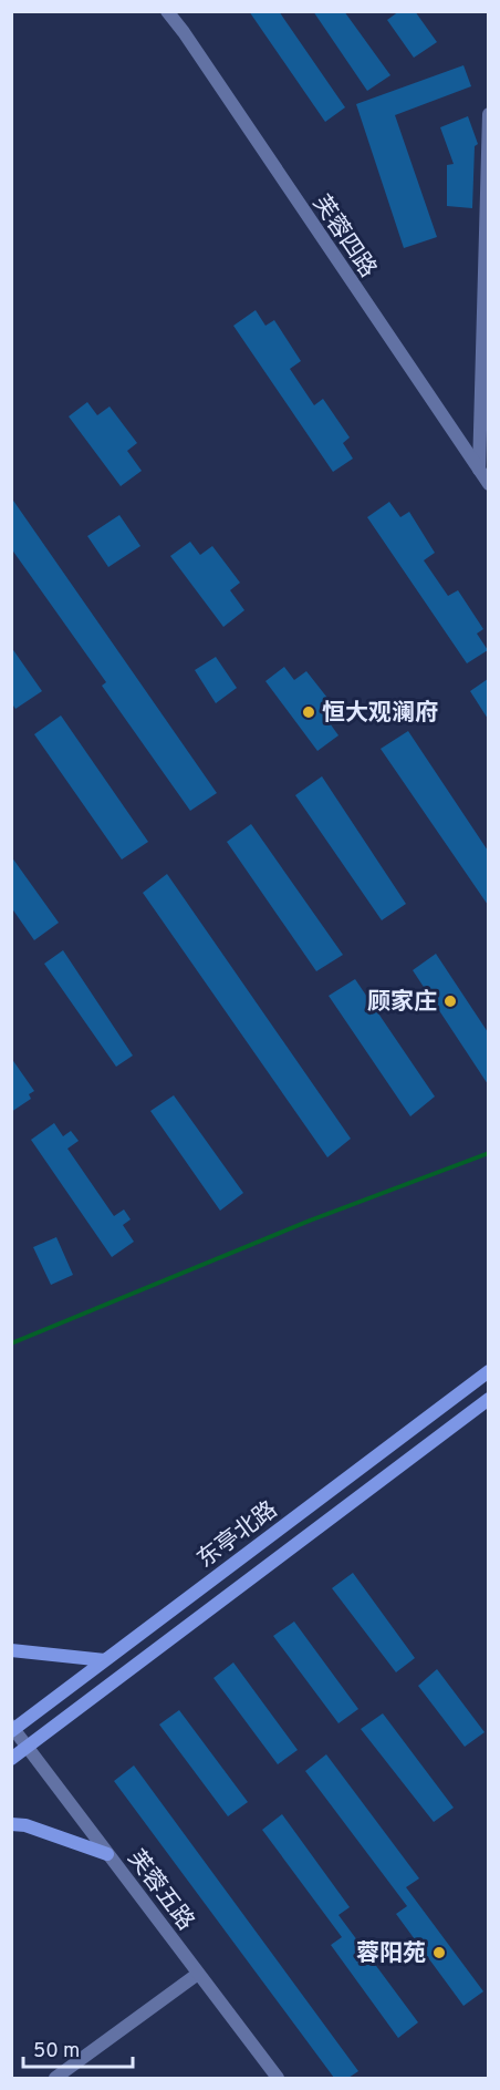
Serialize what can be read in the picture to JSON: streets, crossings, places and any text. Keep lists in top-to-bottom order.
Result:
{
  "streets": {
    "main road": ["东亭北路"],
    "street": ["芙蓉四路", "芙蓉五路"]
  },
  "crossings": [
    ["东亭北路", "芙蓉五路"]
  ],
  "places": ["恒大观澜府", "顾家庄", "蓉阳苑"],
  "scale_bar": "50 m"
}
